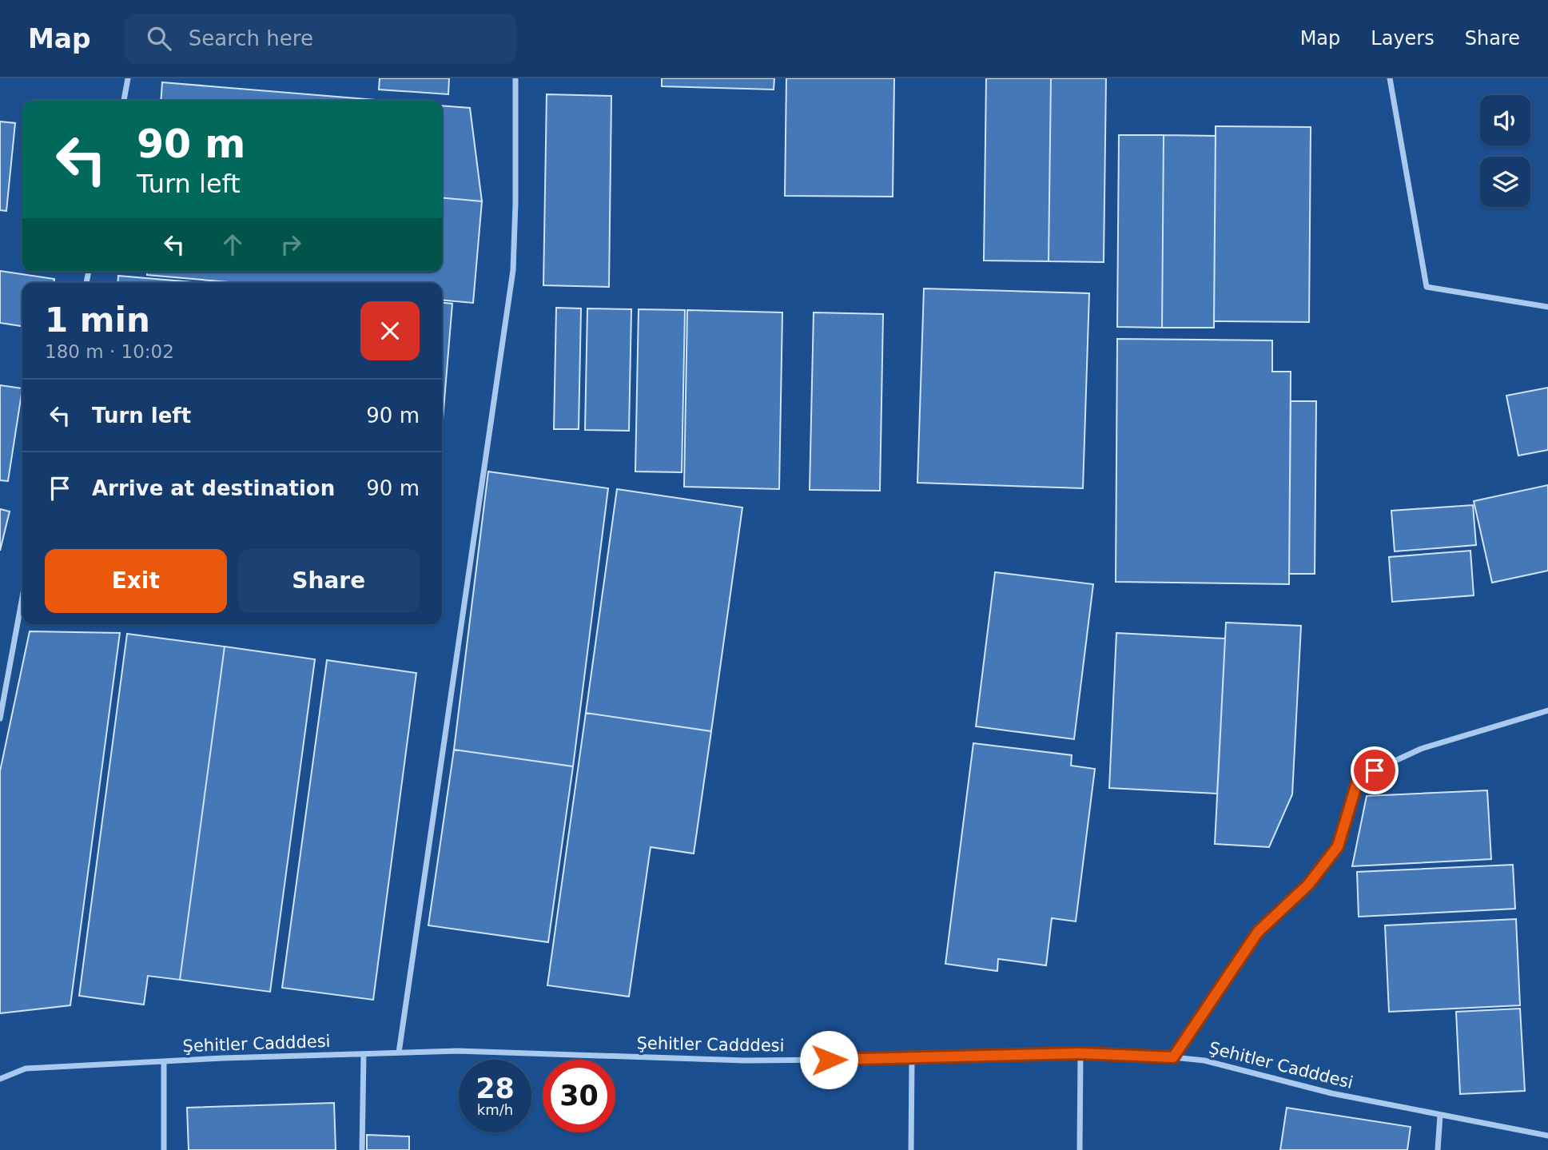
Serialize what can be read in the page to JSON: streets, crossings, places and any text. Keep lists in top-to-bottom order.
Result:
{
  "streets": {
    "street": ["Şehitler Cadddesi"]
  },
  "page": {
    "header": "Map",
    "search": "Search here",
    "nav": ["Map", "Layers", "Share"],
    "turn": ["90 m", "Turn left"],
    "heading": ["1 min", "180 m · 10:02"],
    "list": [
      {
        "name": "Turn left",
        "value": "90 m"
      },
      {
        "name": "Arrive at destination",
        "value": "90 m"
      }
    ],
    "buttons": ["Exit", "Share"],
    "speed": "28 km/h",
    "limit": "30"
  }
}
